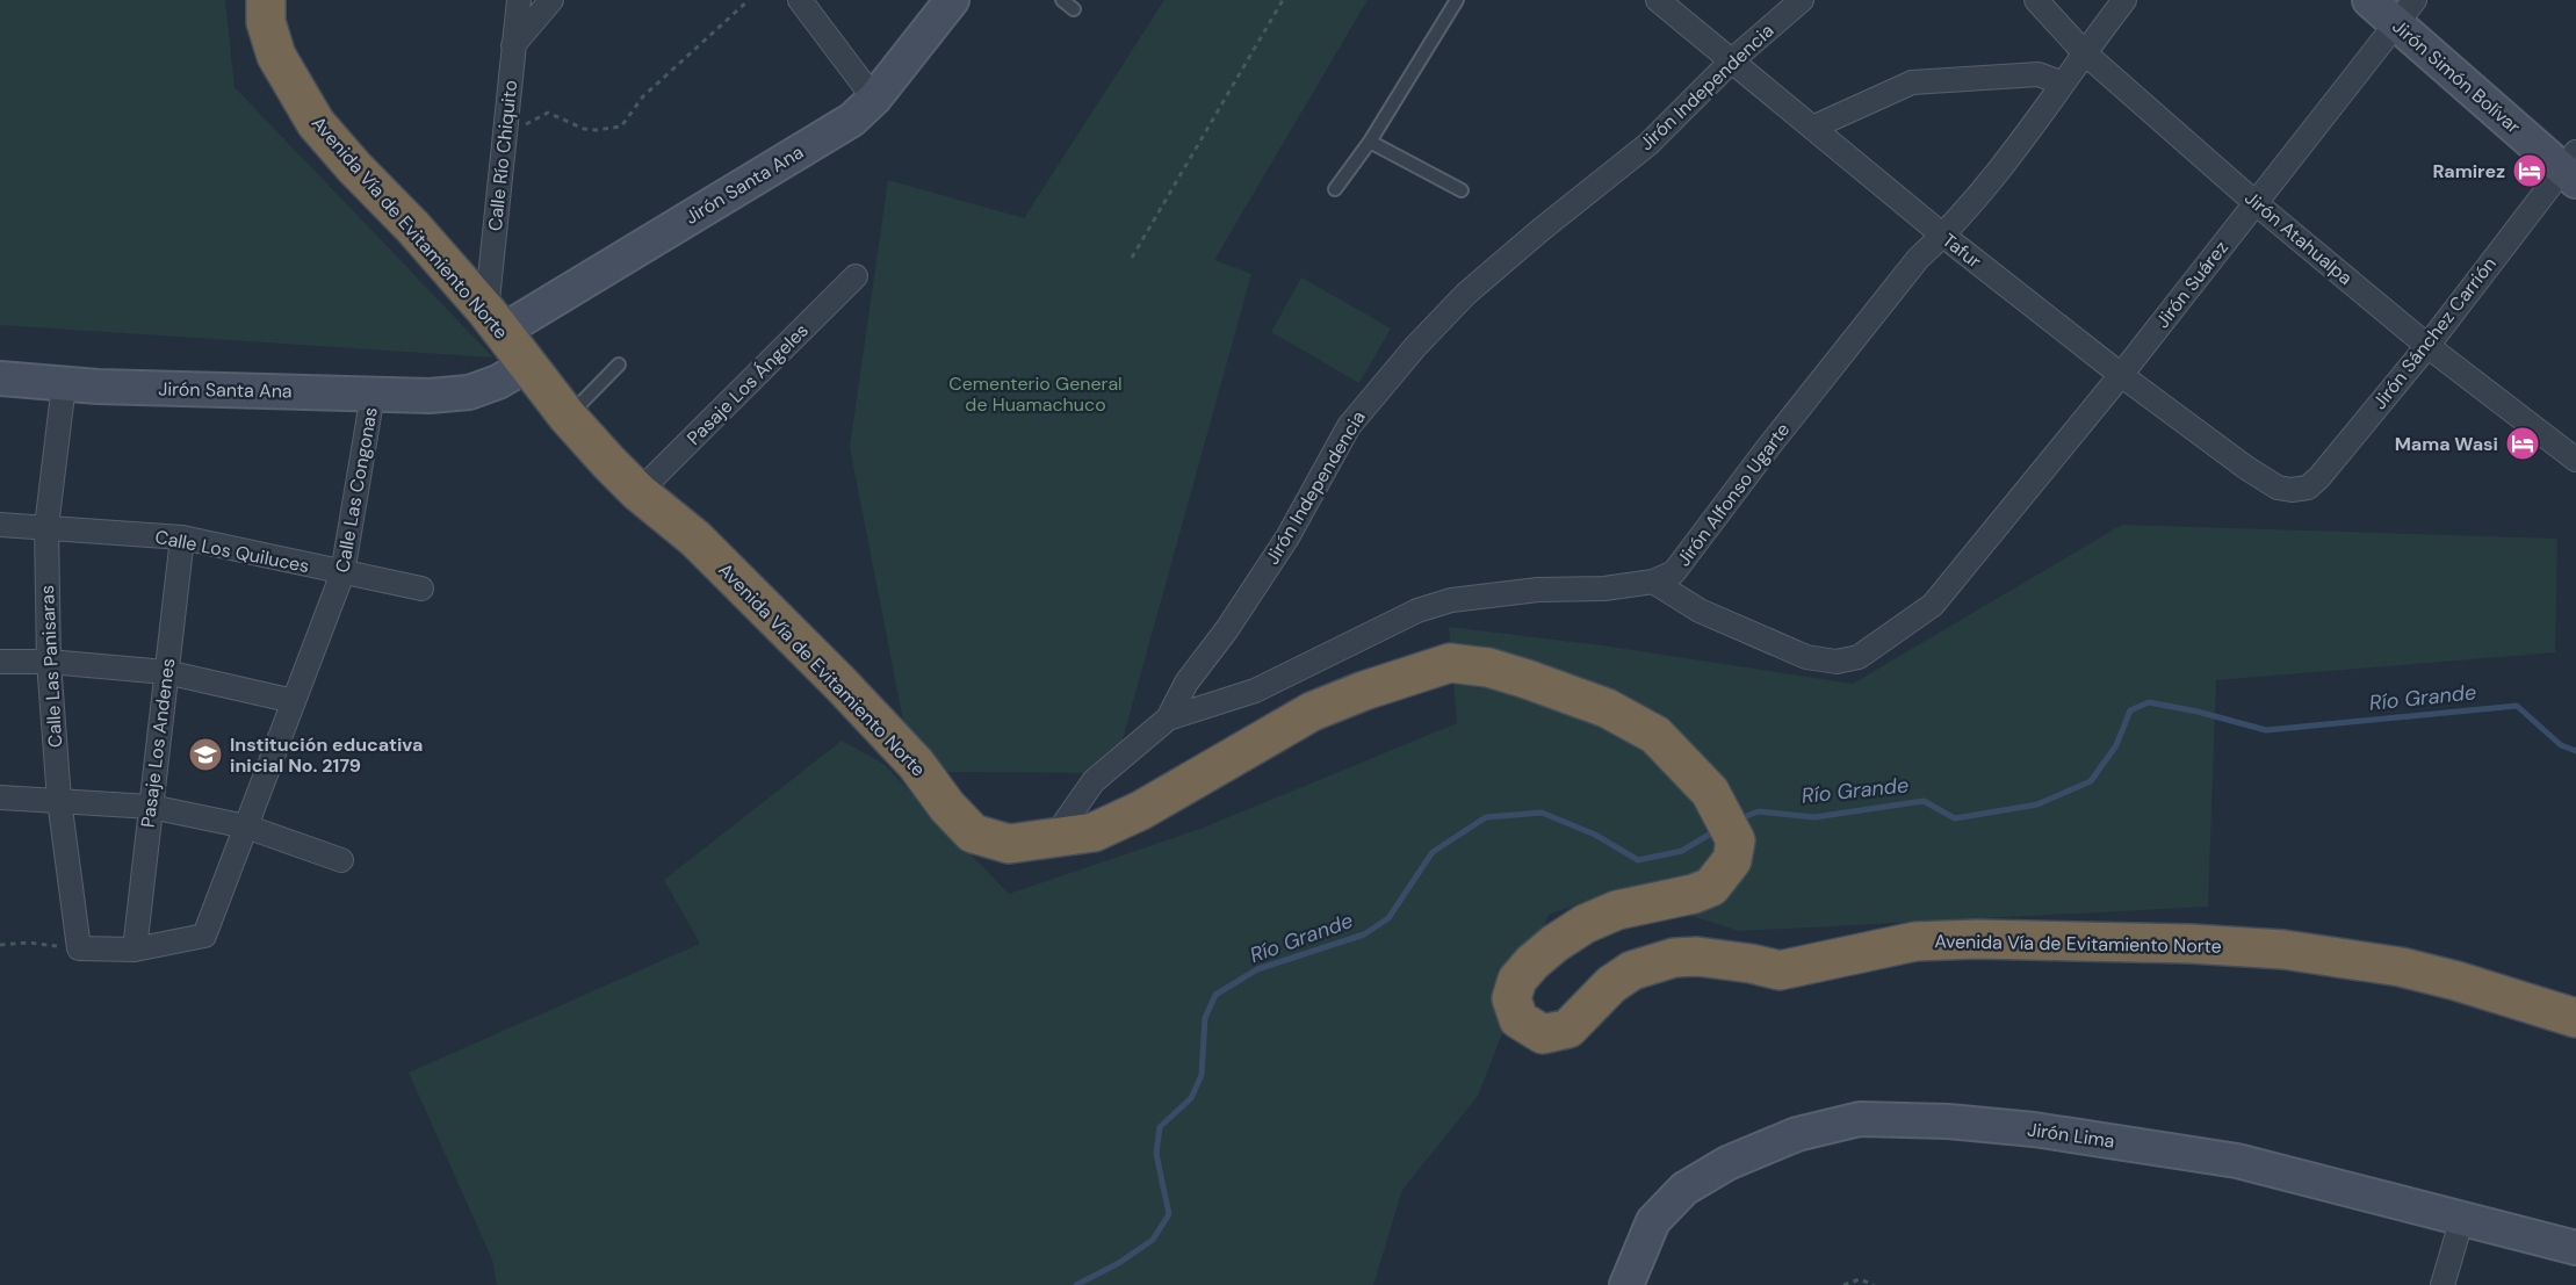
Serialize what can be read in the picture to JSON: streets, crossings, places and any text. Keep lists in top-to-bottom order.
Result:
{
  "streets": {
    "highway": ["Avenida Vía de Evitamiento Norte"],
    "street": [
      "Jirón Simón Bolívar",
      "Jirón Independencia",
      "Calle Río Chiquito",
      "Jirón Santa Ana",
      "Jirón Atahualpa",
      "Tafur",
      "Jirón Suárez",
      "Jirón Sánchez Carrión",
      "Pasaje Los Ángeles",
      "Calle Las Congonas",
      "Jirón Alfonso Ugarte",
      "Calle Los Quiluces",
      "Calle Las Panisaras",
      "Pasaje Los Andenes",
      "Jirón Lima"
    ]
  },
  "crossings": [
    ["Jirón Simón Bolívar", "Jirón Suárez"],
    ["Jirón Simón Bolívar", "Jirón Sánchez Carrión"],
    ["Jirón Independencia", "Avenida Vía de Evitamiento Norte"],
    ["Jirón Independencia", "Tafur"],
    ["Jirón Independencia", "Jirón Alfonso Ugarte"],
    ["Calle Río Chiquito", "Jirón Santa Ana"],
    ["Calle Río Chiquito", "Avenida Vía de Evitamiento Norte"],
    ["Jirón Santa Ana", "Avenida Vía de Evitamiento Norte"],
    ["Jirón Santa Ana", "Calle Las Congonas"],
    ["Jirón Santa Ana", "Calle Las Panisaras"],
    ["Avenida Vía de Evitamiento Norte", "Pasaje Los Ángeles"],
    ["Jirón Atahualpa", "Jirón Suárez"],
    ["Jirón Atahualpa", "Jirón Sánchez Carrión"],
    ["Jirón Atahualpa", "Jirón Alfonso Ugarte"],
    ["Tafur", "Jirón Suárez"],
    ["Tafur", "Jirón Sánchez Carrión"],
    ["Tafur", "Jirón Alfonso Ugarte"],
    ["Jirón Suárez", "Jirón Alfonso Ugarte"],
    ["Calle Las Congonas", "Calle Los Quiluces"],
    ["Calle Las Congonas", "Calle Las Panisaras"],
    ["Calle Las Congonas", "Pasaje Los Andenes"],
    ["Calle Los Quiluces", "Calle Las Panisaras"],
    ["Calle Los Quiluces", "Pasaje Los Andenes"]
  ],
  "water": ["Río Grande"],
  "parks": ["Cementerio General de Huamachuco"],
  "places": {
    "hotel": ["Ramirez", "Mama Wasi"],
    "school or university": ["Institución educativa inicial No. 2179"]
  }
}
